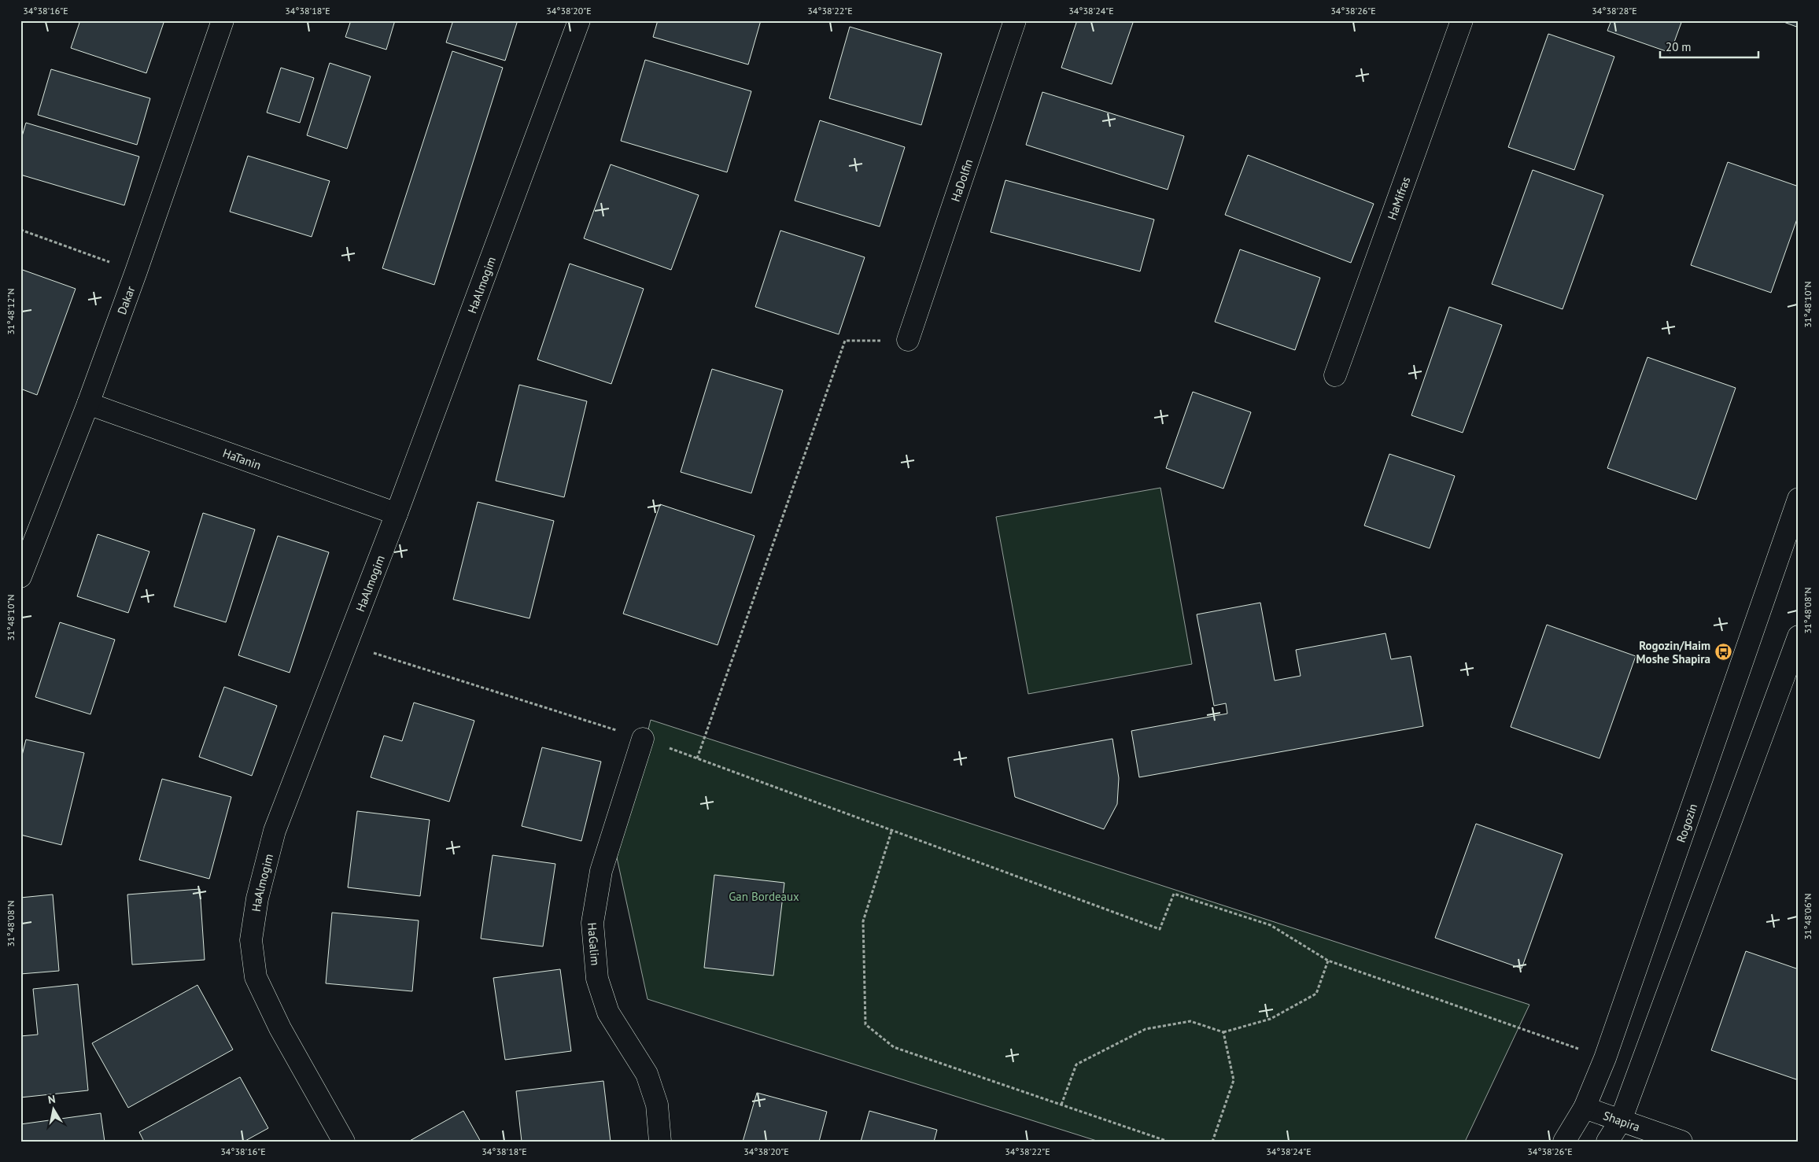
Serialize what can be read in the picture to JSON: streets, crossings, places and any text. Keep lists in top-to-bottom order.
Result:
{
  "streets": {
    "street": [
      "HaDolfin",
      "HaMifras",
      "HaAlmogim",
      "Dakar",
      "HaTanin",
      "Rogozin",
      "HaGalim",
      "Shapira"
    ]
  },
  "crossings": [
    ["HaAlmogim", "HaTanin"],
    ["Dakar", "HaTanin"],
    ["Rogozin", "Shapira"]
  ],
  "parks": ["Gan Bordeaux"],
  "places": {
    "bus stop": ["Rogozin/Haim Moshe Shapira"]
  },
  "scale_bar": "20 m",
  "north": "top",
  "coordinates": [
    "34°38'16\"E",
    "34°38'18\"E",
    "34°38'20\"E",
    "34°38'22\"E",
    "34°38'24\"E",
    "34°38'26\"E",
    "34°38'28\"E",
    "31°48'10\"N",
    "31°48'12\"N",
    "31°48'08\"N",
    "31°48'06\"N"
  ]
}
